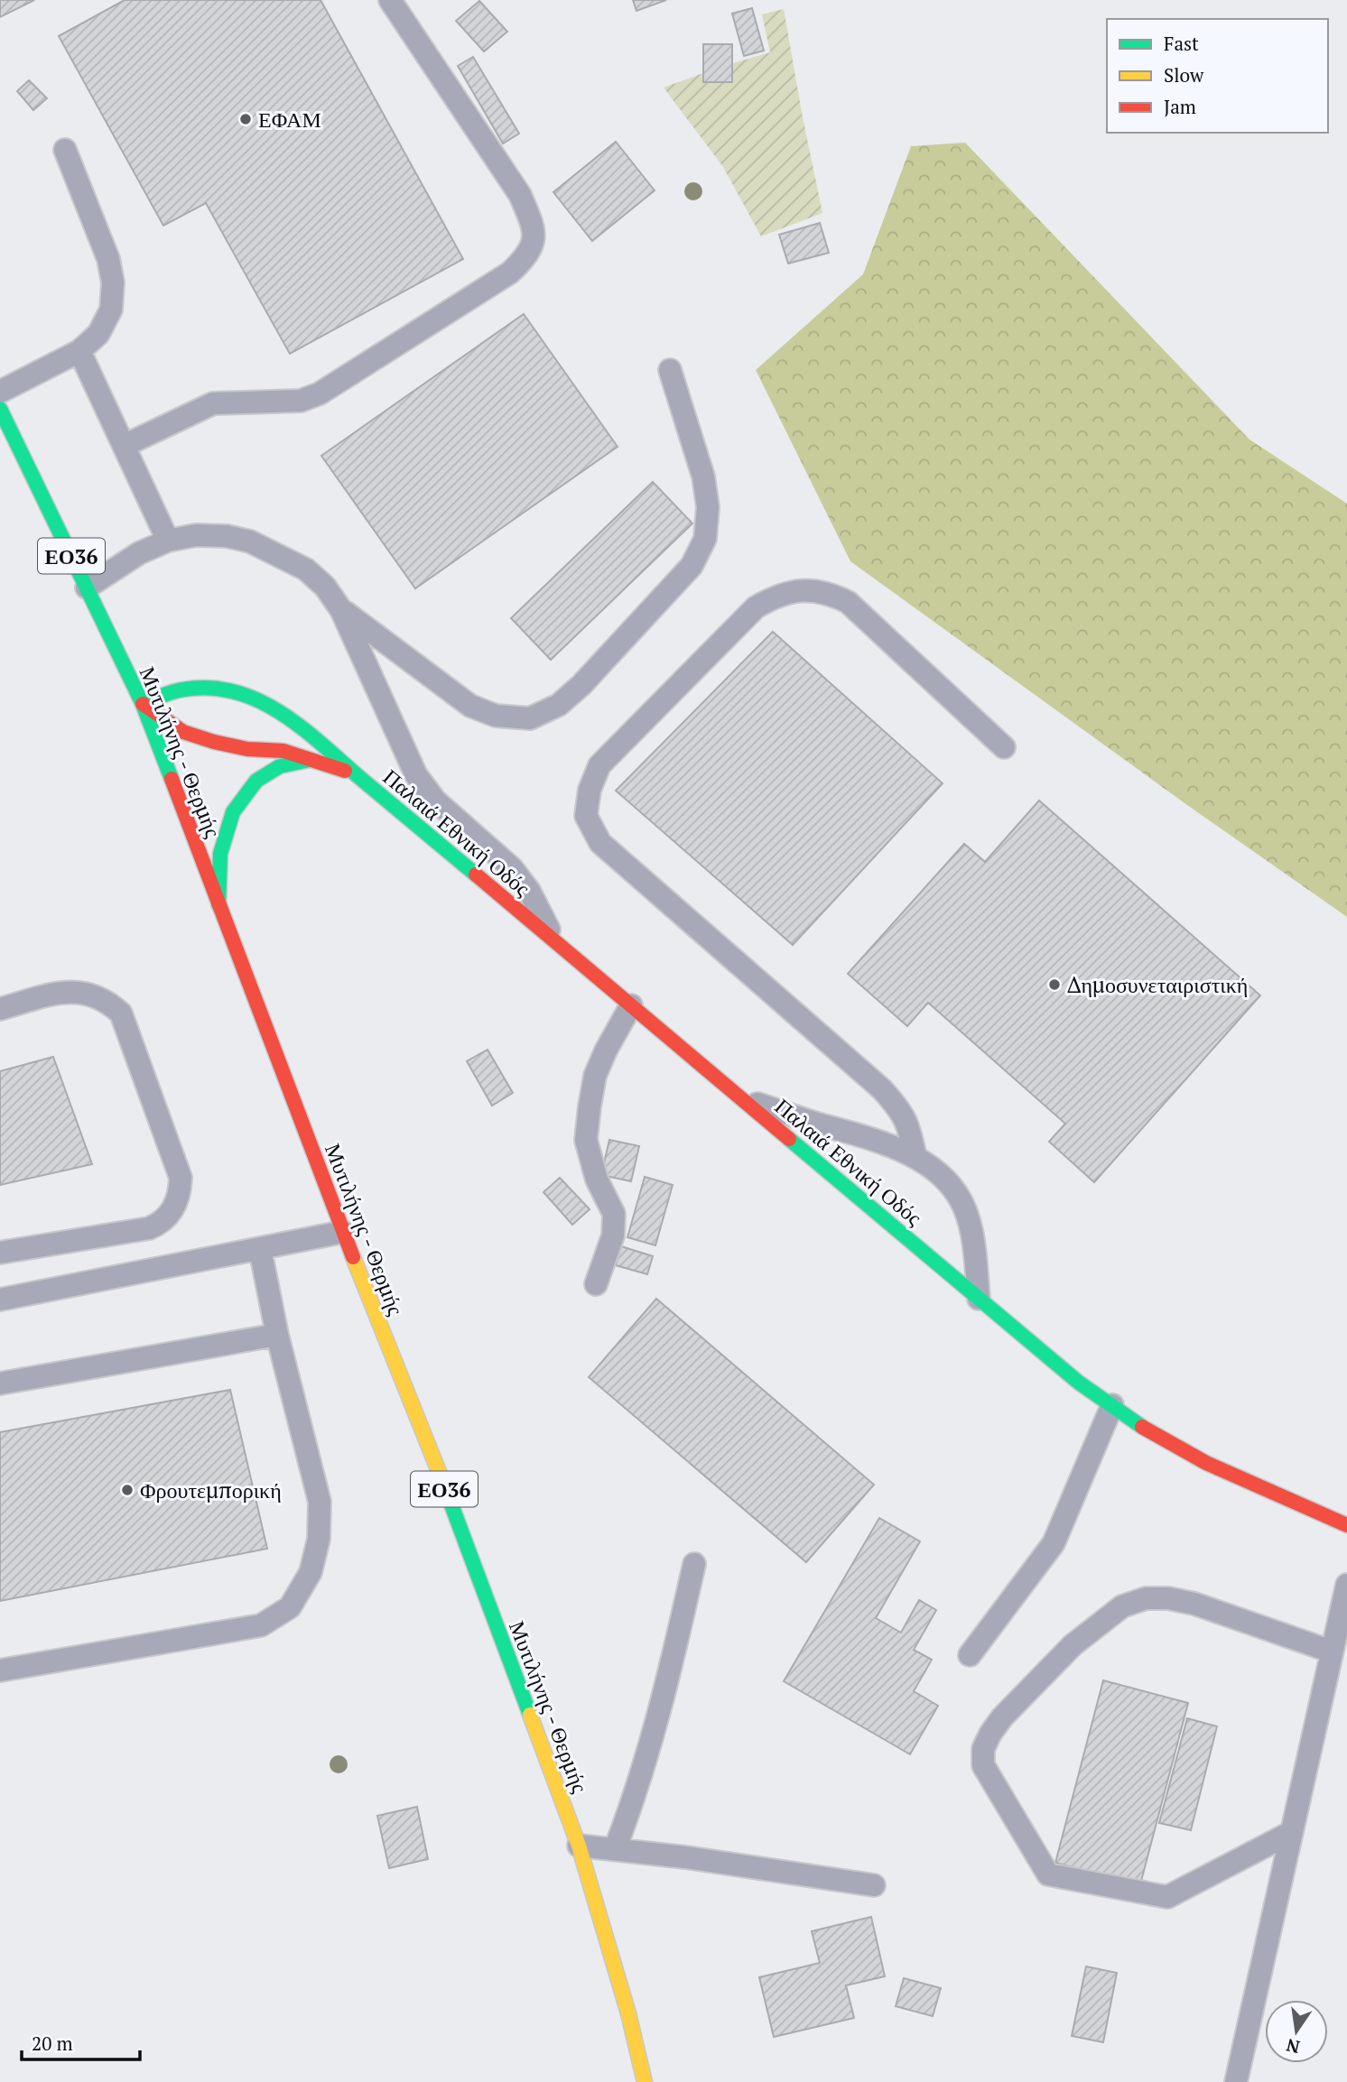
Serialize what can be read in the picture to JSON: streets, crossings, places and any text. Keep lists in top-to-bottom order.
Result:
{
  "streets": {
    "main road": ["ΕΟ36", "Μυτιλήνης - Θερμής", "Παλαιά Εθνική Οδός"]
  },
  "crossings": [
    ["Μυτιλήνης - Θερμής", "Παλαιά Εθνική Οδός"]
  ],
  "places": ["ΕΦΑΜ", "Δημοσυνεταιριστική", "Φρουτεμπορική"],
  "legend": ["Fast", "Slow", "Jam"],
  "scale_bar": "20 m",
  "north": "bottom"
}
